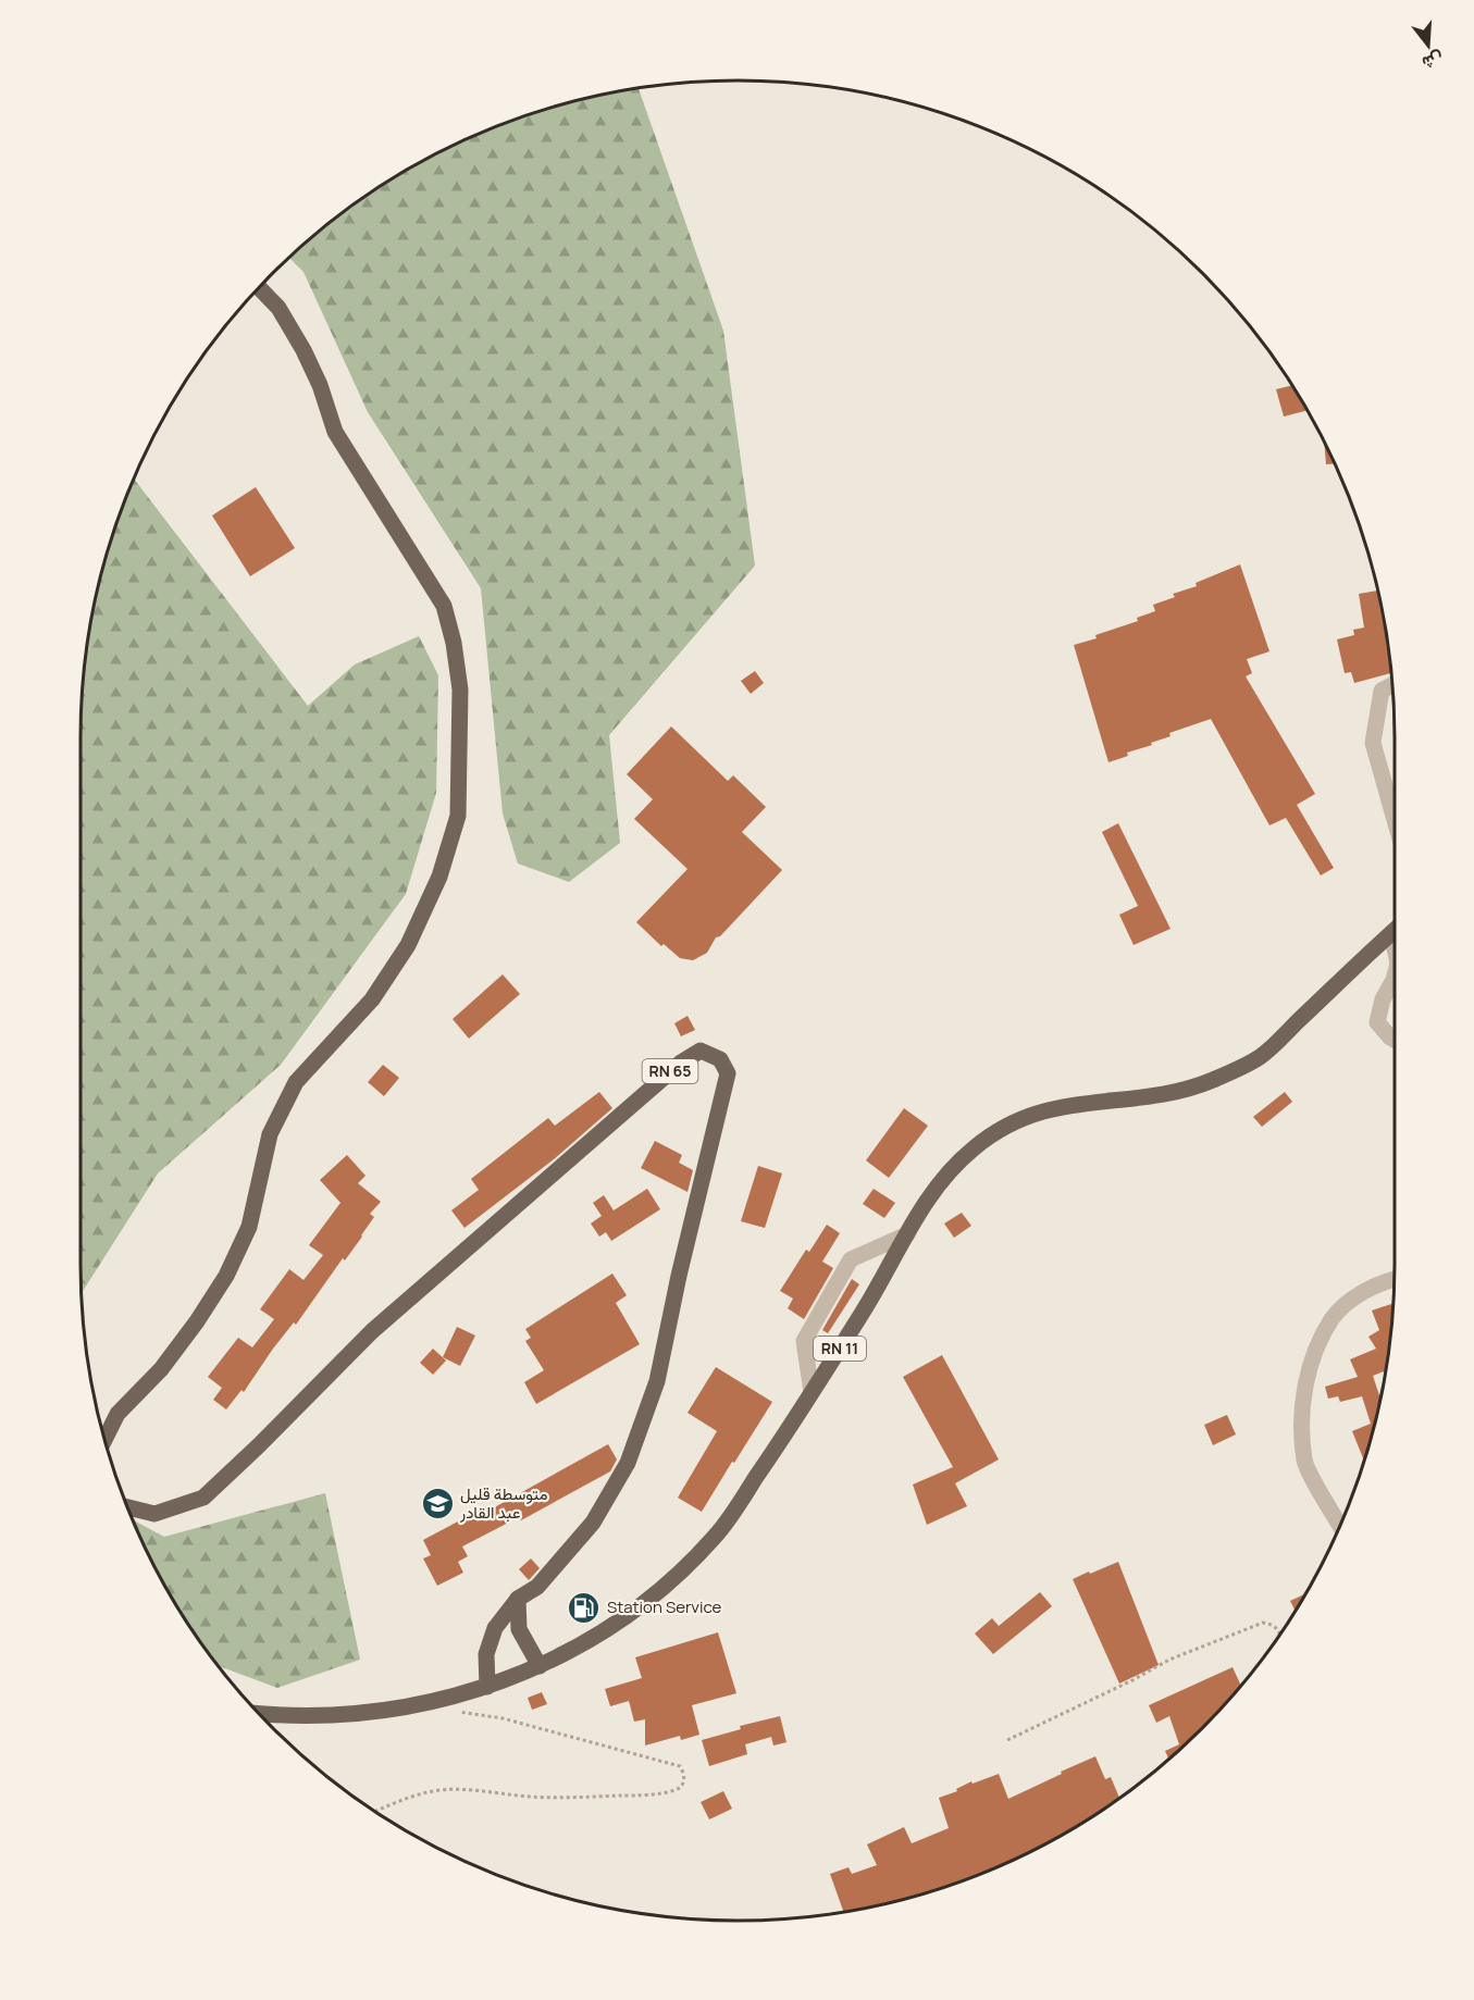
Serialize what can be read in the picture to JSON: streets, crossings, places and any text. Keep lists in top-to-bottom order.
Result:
{
  "streets": {
    "main road": ["RN 65", "RN 11"]
  },
  "places": {
    "school or university": ["متوسطة قليل عبد القادر"],
    "fuel station": ["Station Service"]
  },
  "north": "bottom"
}
